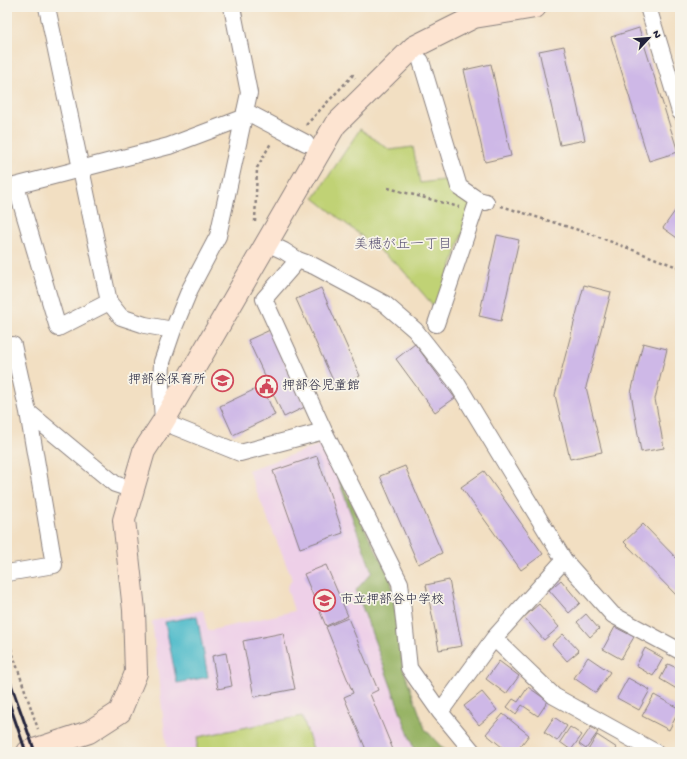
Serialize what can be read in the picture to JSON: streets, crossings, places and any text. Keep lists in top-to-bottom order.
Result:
{
  "districts": ["美穂が丘一丁目"],
  "places": {
    "school or university": ["押部谷保育所", "市立押部谷中学校"],
    "public building": ["押部谷児童館"]
  },
  "north": "top right"
}
